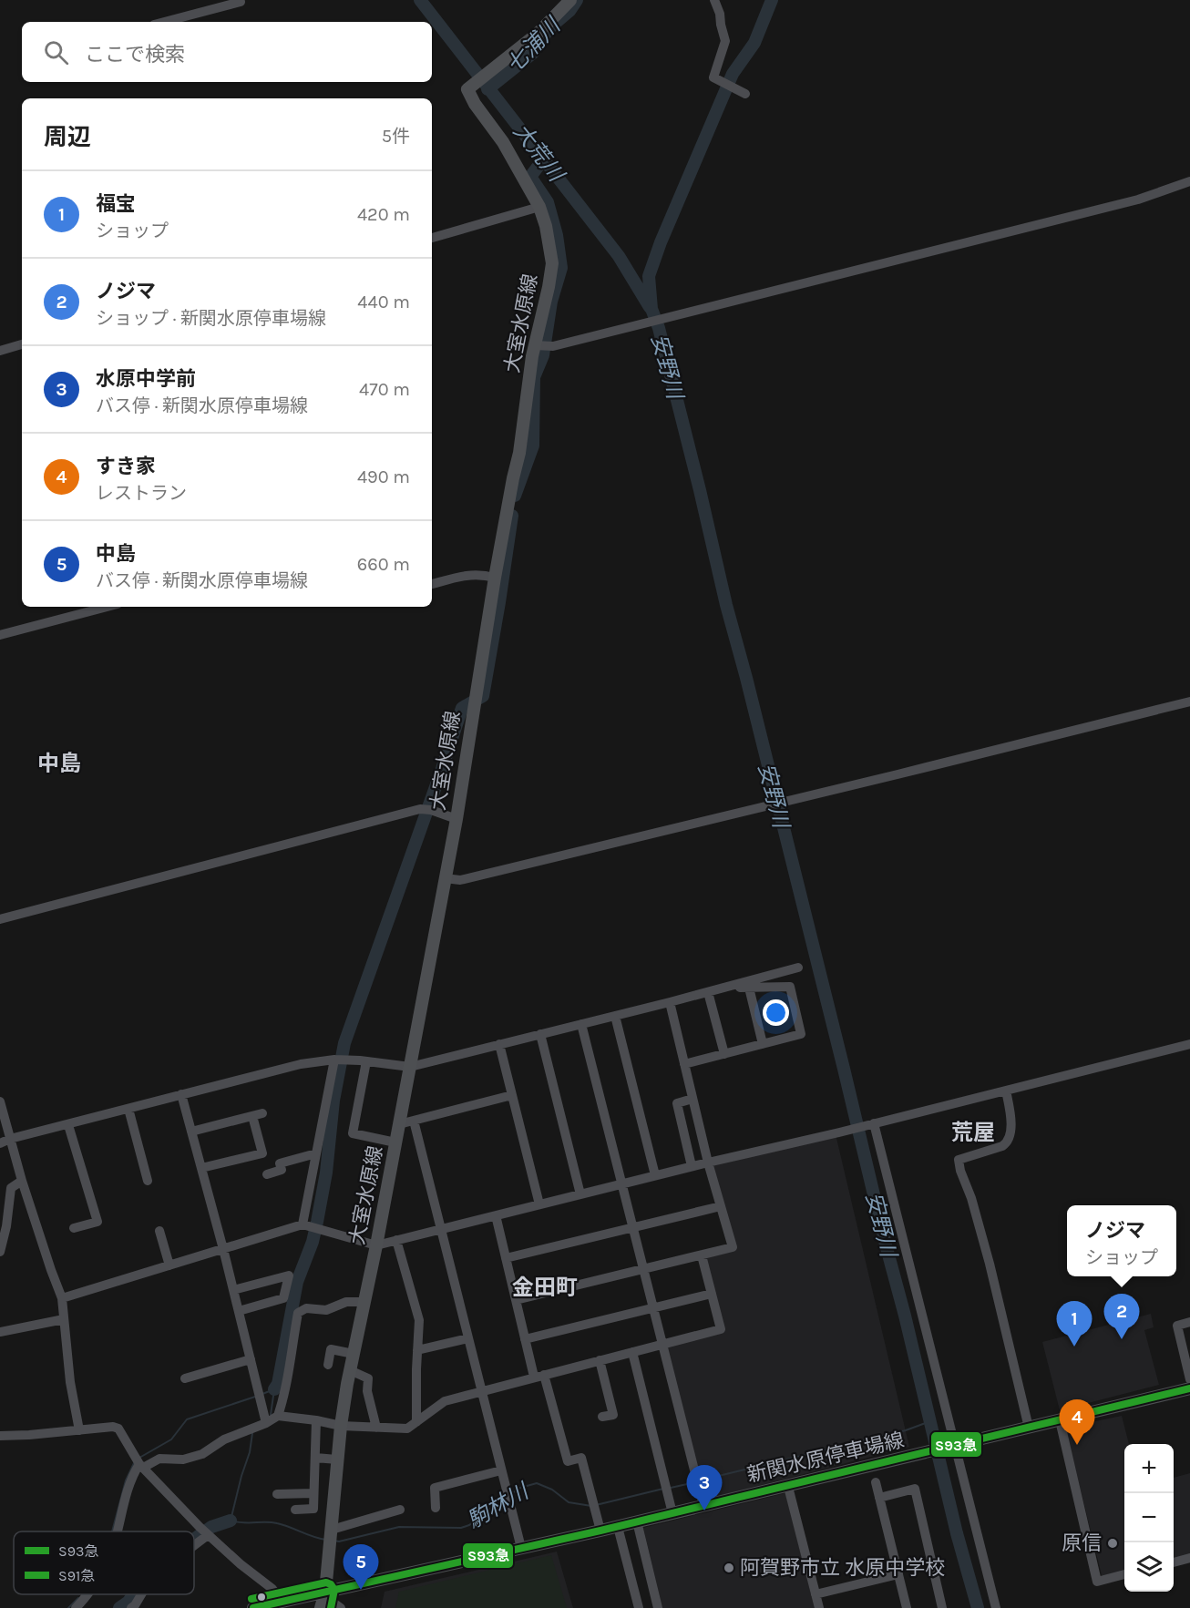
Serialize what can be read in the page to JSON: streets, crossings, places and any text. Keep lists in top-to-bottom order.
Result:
{
  "streets": {
    "main road": ["大室水原線", "新関水原停車場線"]
  },
  "crossings": [
    ["大室水原線", "新関水原停車場線"]
  ],
  "districts": ["中島", "荒屋", "金田町"],
  "water": [
    "七浦川",
    "大荒川",
    "安野川",
    "駒林川"
  ],
  "places": ["原信", "阿賀野市立 水原中学校"],
  "lines": ["transit line S93急", "transit line S91急"],
  "legend": ["S93急", "S91急"],
  "page": {
    "search": "ここで検索",
    "heading": ["周辺", "5件"],
    "list": [
      {
        "mark": "1",
        "name": "福宝",
        "note": "ショップ",
        "value": "420 m"
      },
      {
        "mark": "2",
        "name": "ノジマ",
        "note": "ショップ · 新関水原停車場線",
        "value": "440 m"
      },
      {
        "mark": "3",
        "name": "水原中学前",
        "note": "バス停 · 新関水原停車場線",
        "value": "470 m"
      },
      {
        "mark": "4",
        "name": "すき家",
        "note": "レストラン",
        "value": "490 m"
      },
      {
        "mark": "5",
        "name": "中島",
        "note": "バス停 · 新関水原停車場線",
        "value": "660 m"
      }
    ],
    "popup": ["ノジマ", "ショップ"],
    "pins": [
      "2",
      "1",
      "4",
      "3",
      "5"
    ],
    "map_buttons": ["+", "−"]
  }
}
